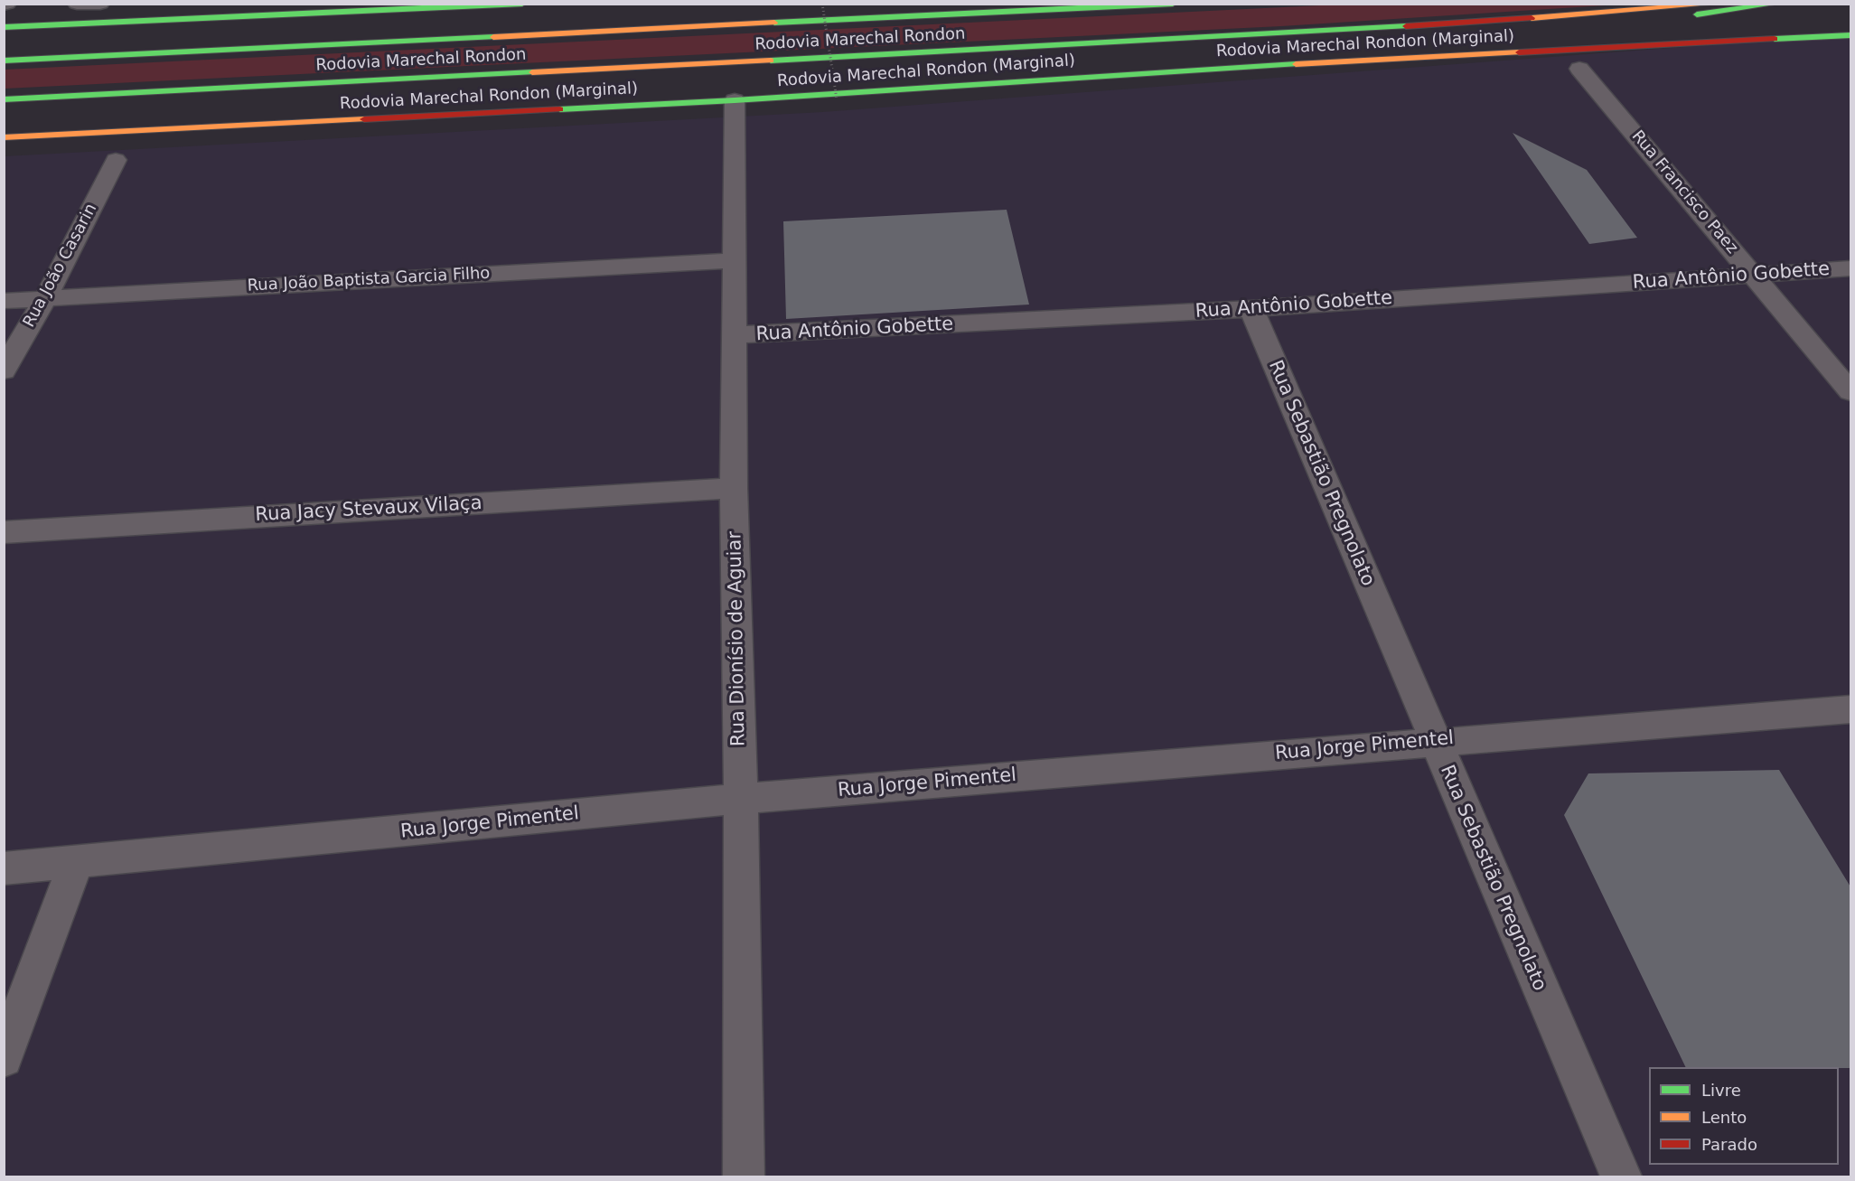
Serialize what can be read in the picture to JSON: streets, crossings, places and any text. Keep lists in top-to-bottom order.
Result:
{
  "streets": {
    "highway": ["Rodovia Marechal Rondon", "Rodovia Marechal Rondon (Marginal)"],
    "street": [
      "Rua Francisco Paez",
      "Rua João Casarin",
      "Rua Antônio Gobette",
      "Rua João Baptista Garcia Filho",
      "Rua Sebastião Pregnolato",
      "Rua Jacy Stevaux Vilaça",
      "Rua Dionísio de Aguiar",
      "Rua Jorge Pimentel"
    ]
  },
  "crossings": [
    ["Rodovia Marechal Rondon (Marginal)", "Rua Dionísio de Aguiar"],
    ["Rua Francisco Paez", "Rua Antônio Gobette"],
    ["Rua João Casarin", "Rua João Baptista Garcia Filho"],
    ["Rua Antônio Gobette", "Rua Sebastião Pregnolato"],
    ["Rua Antônio Gobette", "Rua Dionísio de Aguiar"],
    ["Rua João Baptista Garcia Filho", "Rua Dionísio de Aguiar"],
    ["Rua Sebastião Pregnolato", "Rua Jorge Pimentel"],
    ["Rua Jacy Stevaux Vilaça", "Rua Dionísio de Aguiar"],
    ["Rua Dionísio de Aguiar", "Rua Jorge Pimentel"]
  ],
  "legend": ["Livre", "Lento", "Parado"]
}
